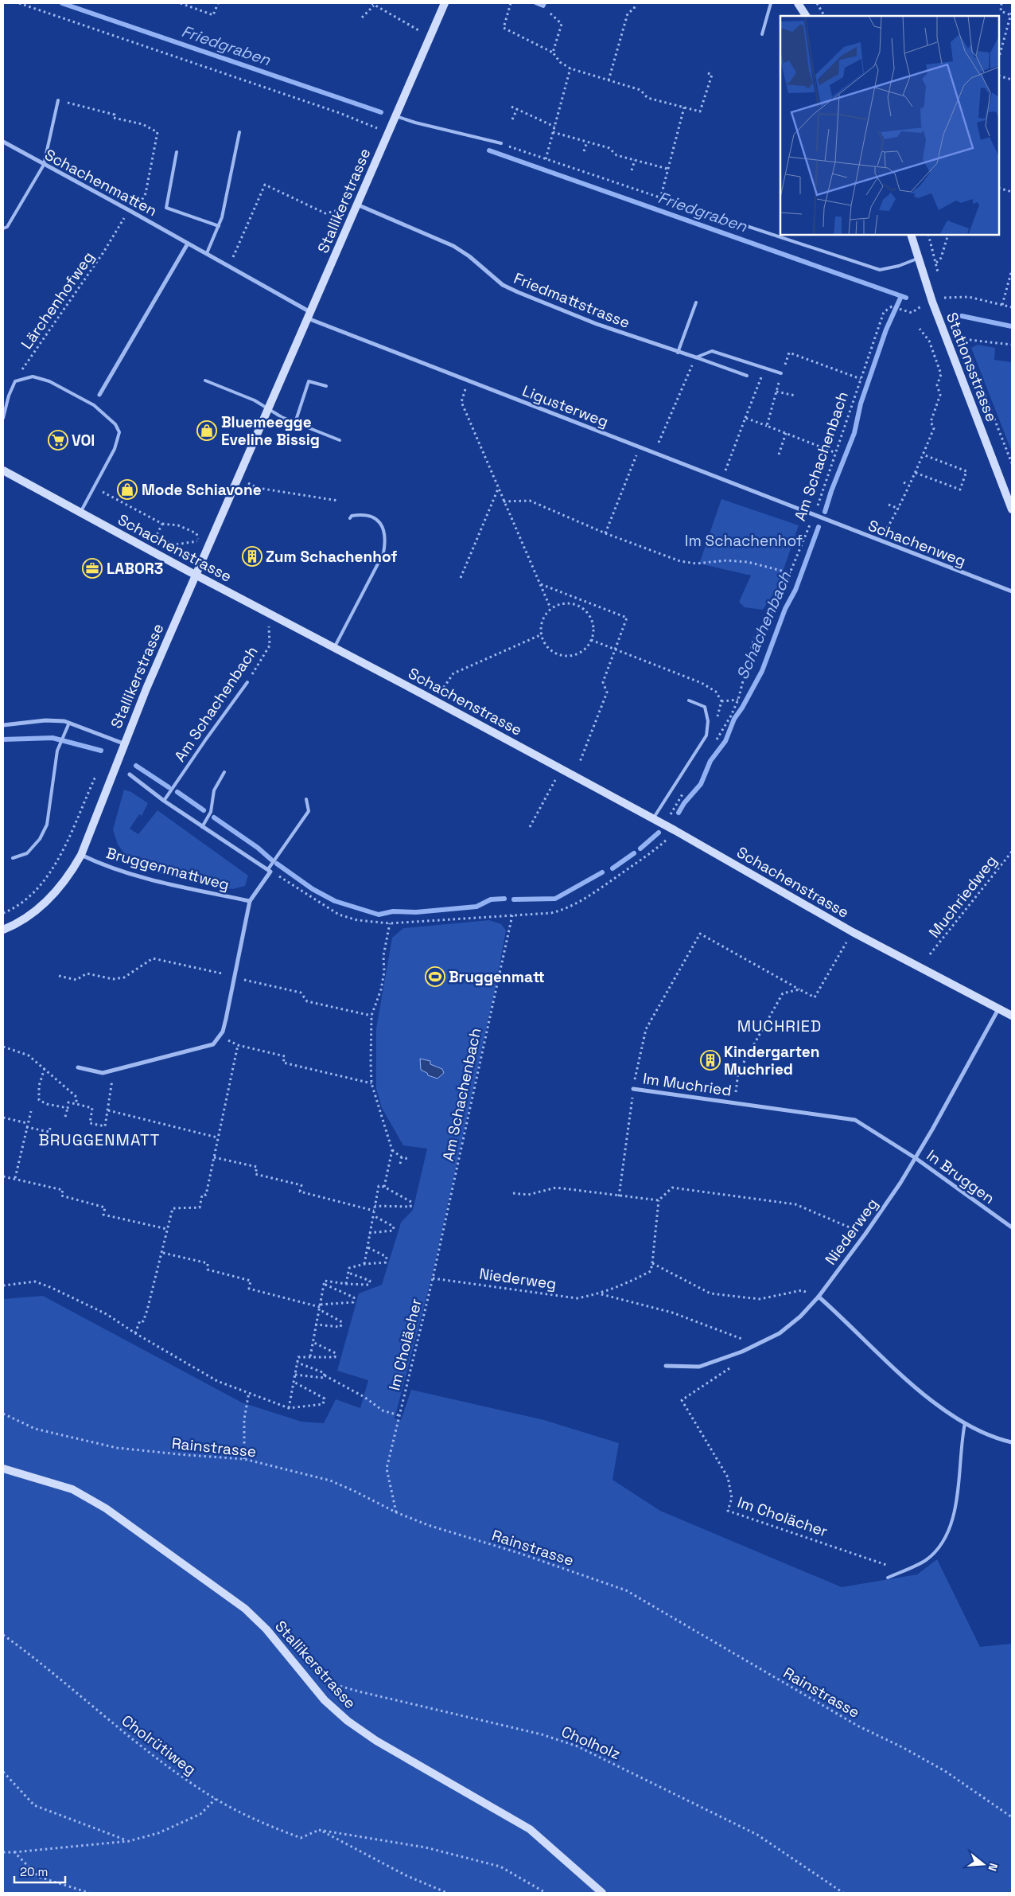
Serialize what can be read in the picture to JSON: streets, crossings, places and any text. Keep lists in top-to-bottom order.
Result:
{
  "streets": {
    "street": [
      "Schachenmatten",
      "Stallikerstrasse",
      "Friedmattstrasse",
      "Stationsstrasse",
      "Ligusterweg",
      "Schachenweg",
      "Schachenstrasse",
      "Bruggenmattweg",
      "Im Muchried",
      "In Bruggen",
      "Niederweg"
    ],
    "lane": ["Am Schachenbach"],
    "path": [
      "Lärchenhofweg",
      "Muchriedweg",
      "Im Cholächer",
      "Rainstrasse",
      "Cholholz",
      "Cholrütiweg"
    ]
  },
  "crossings": [
    ["Schachenmatten", "Stallikerstrasse"],
    ["Schachenmatten", "Ligusterweg"],
    ["Stallikerstrasse", "Friedmattstrasse"],
    ["Stallikerstrasse", "Ligusterweg"],
    ["Stallikerstrasse", "Schachenstrasse"],
    ["Stallikerstrasse", "Bruggenmattweg"],
    ["Stallikerstrasse", "Cholholz"],
    ["Ligusterweg", "Am Schachenbach"],
    ["Ligusterweg", "Schachenweg"],
    ["Am Schachenbach", "Schachenweg"],
    ["Am Schachenbach", "Schachenstrasse"],
    ["Am Schachenbach", "Niederweg"],
    ["Am Schachenbach", "Im Cholächer"],
    ["Schachenstrasse", "Im Muchried"],
    ["Schachenstrasse", "Niederweg"],
    ["Im Muchried", "In Bruggen"],
    ["Im Muchried", "Niederweg"],
    ["In Bruggen", "Niederweg"],
    ["Niederweg", "Im Cholächer"],
    ["Im Cholächer", "Rainstrasse"]
  ],
  "districts": ["MUCHRIED", "BRUGGENMATT"],
  "water": ["Friedgraben", "Schachenbach"],
  "parks": ["Im Schachenhof"],
  "places": {
    "shop": ["Bluemeegge Eveline Bissig", "Mode Schiavone"],
    "supermarket": ["VOI"],
    "building": ["Zum Schachenhof", "Kindergarten Muchried"],
    "office": ["LABOR3"],
    "sports": ["Bruggenmatt"]
  },
  "scale_bar": "20 m",
  "north": "right"
}
